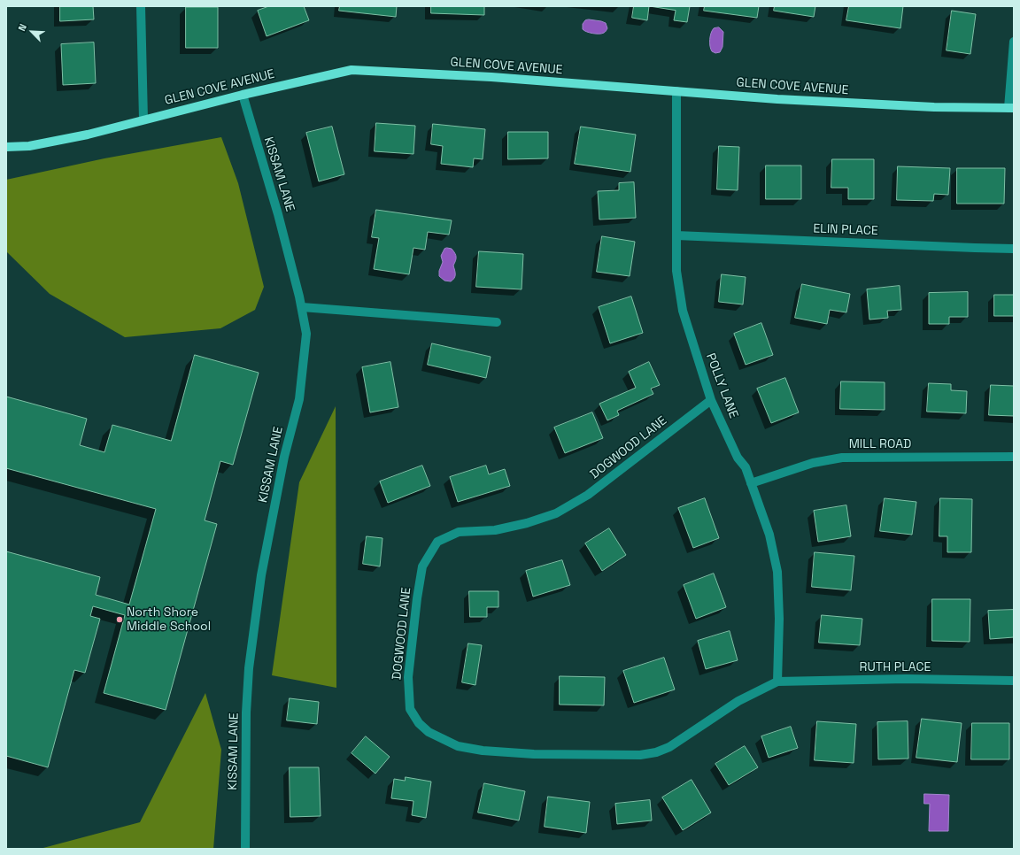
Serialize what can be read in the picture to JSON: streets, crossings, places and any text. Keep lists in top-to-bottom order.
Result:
{
  "streets": {
    "main road": ["GLEN COVE AVENUE"],
    "street": [
      "KISSAM LANE",
      "ELIN PLACE",
      "POLLY LANE",
      "MILL ROAD",
      "DOGWOOD LANE",
      "RUTH PLACE"
    ]
  },
  "crossings": [
    ["GLEN COVE AVENUE", "KISSAM LANE"],
    ["GLEN COVE AVENUE", "POLLY LANE"],
    ["ELIN PLACE", "POLLY LANE"],
    ["POLLY LANE", "MILL ROAD"],
    ["POLLY LANE", "DOGWOOD LANE"],
    ["POLLY LANE", "RUTH PLACE"],
    ["DOGWOOD LANE", "RUTH PLACE"]
  ],
  "places": ["North Shore Middle School"],
  "north": "top left"
}
